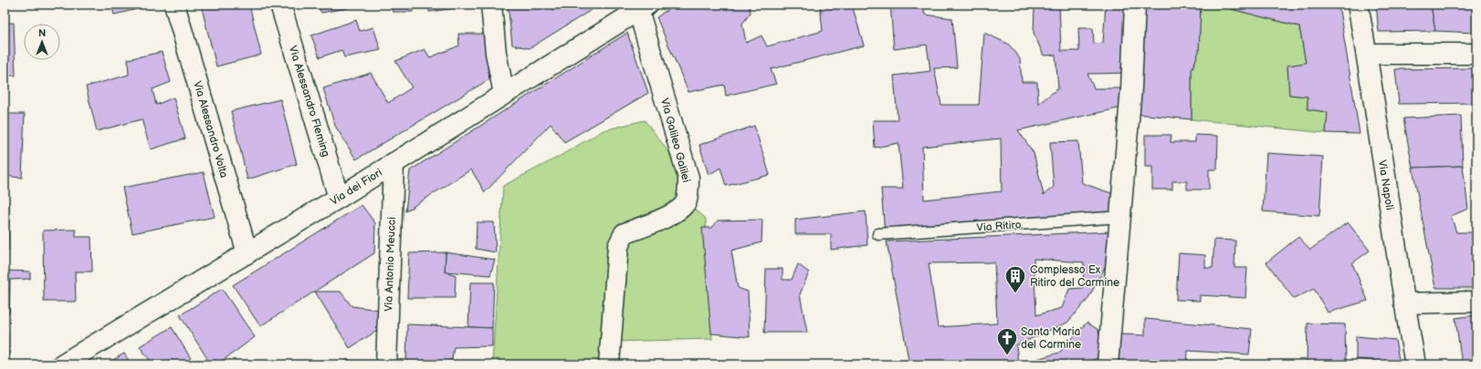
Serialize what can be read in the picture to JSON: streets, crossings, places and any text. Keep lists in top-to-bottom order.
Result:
{
  "streets": {
    "street": [
      "Via Alessandro Fleming",
      "Via Alessandro Volta",
      "Via Galileo Galilei",
      "Via Napoli",
      "Via dei Fiori",
      "Via Antonio Meucci"
    ],
    "lane": ["Via Ritiro"]
  },
  "crossings": [
    ["Via Alessandro Fleming", "Via dei Fiori"],
    ["Via Alessandro Volta", "Via dei Fiori"],
    ["Via Galileo Galilei", "Via dei Fiori"],
    ["Via dei Fiori", "Via Antonio Meucci"]
  ],
  "places": {
    "building": ["Complesso Ex Ritiro del Carmine"],
    "church": ["Santa Maria del Carmine"]
  },
  "north": "top"
}
